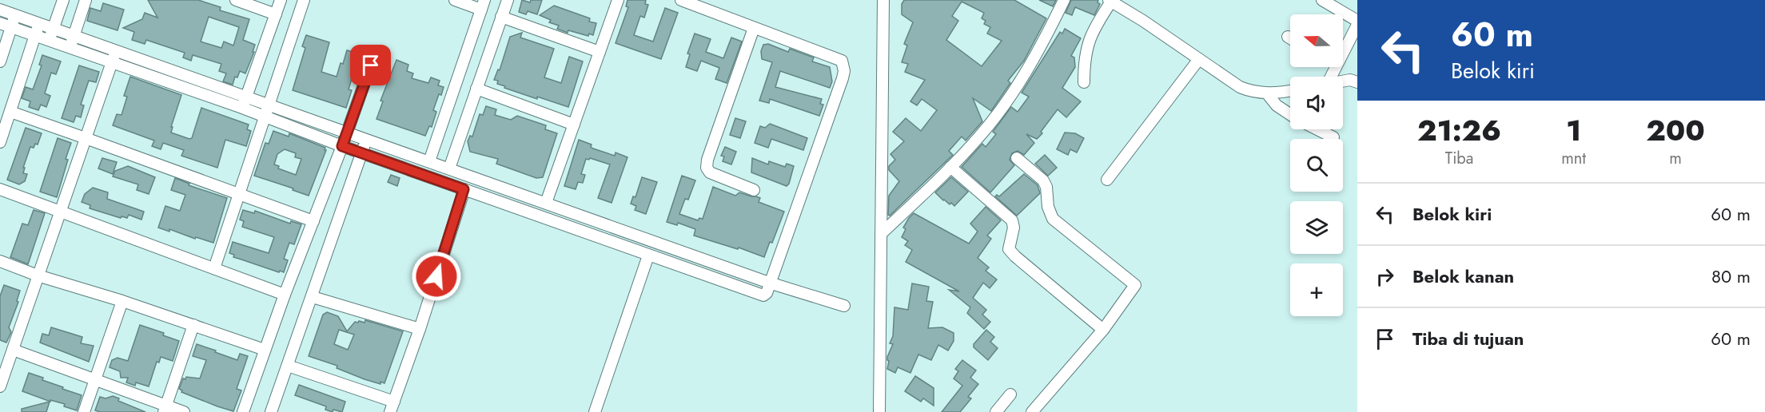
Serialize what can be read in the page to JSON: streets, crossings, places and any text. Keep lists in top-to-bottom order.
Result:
{
  "north": "left",
  "page": {
    "turn": ["60 m", "Belok kiri"],
    "map_buttons": "+",
    "eta": [
      "21:26",
      "Tiba",
      "1",
      "mnt",
      "200",
      "m"
    ],
    "list": [
      {
        "name": "Belok kiri",
        "value": "60 m"
      },
      {
        "name": "Belok kanan",
        "value": "80 m"
      },
      {
        "name": "Tiba di tujuan",
        "value": "60 m"
      }
    ]
  }
}
